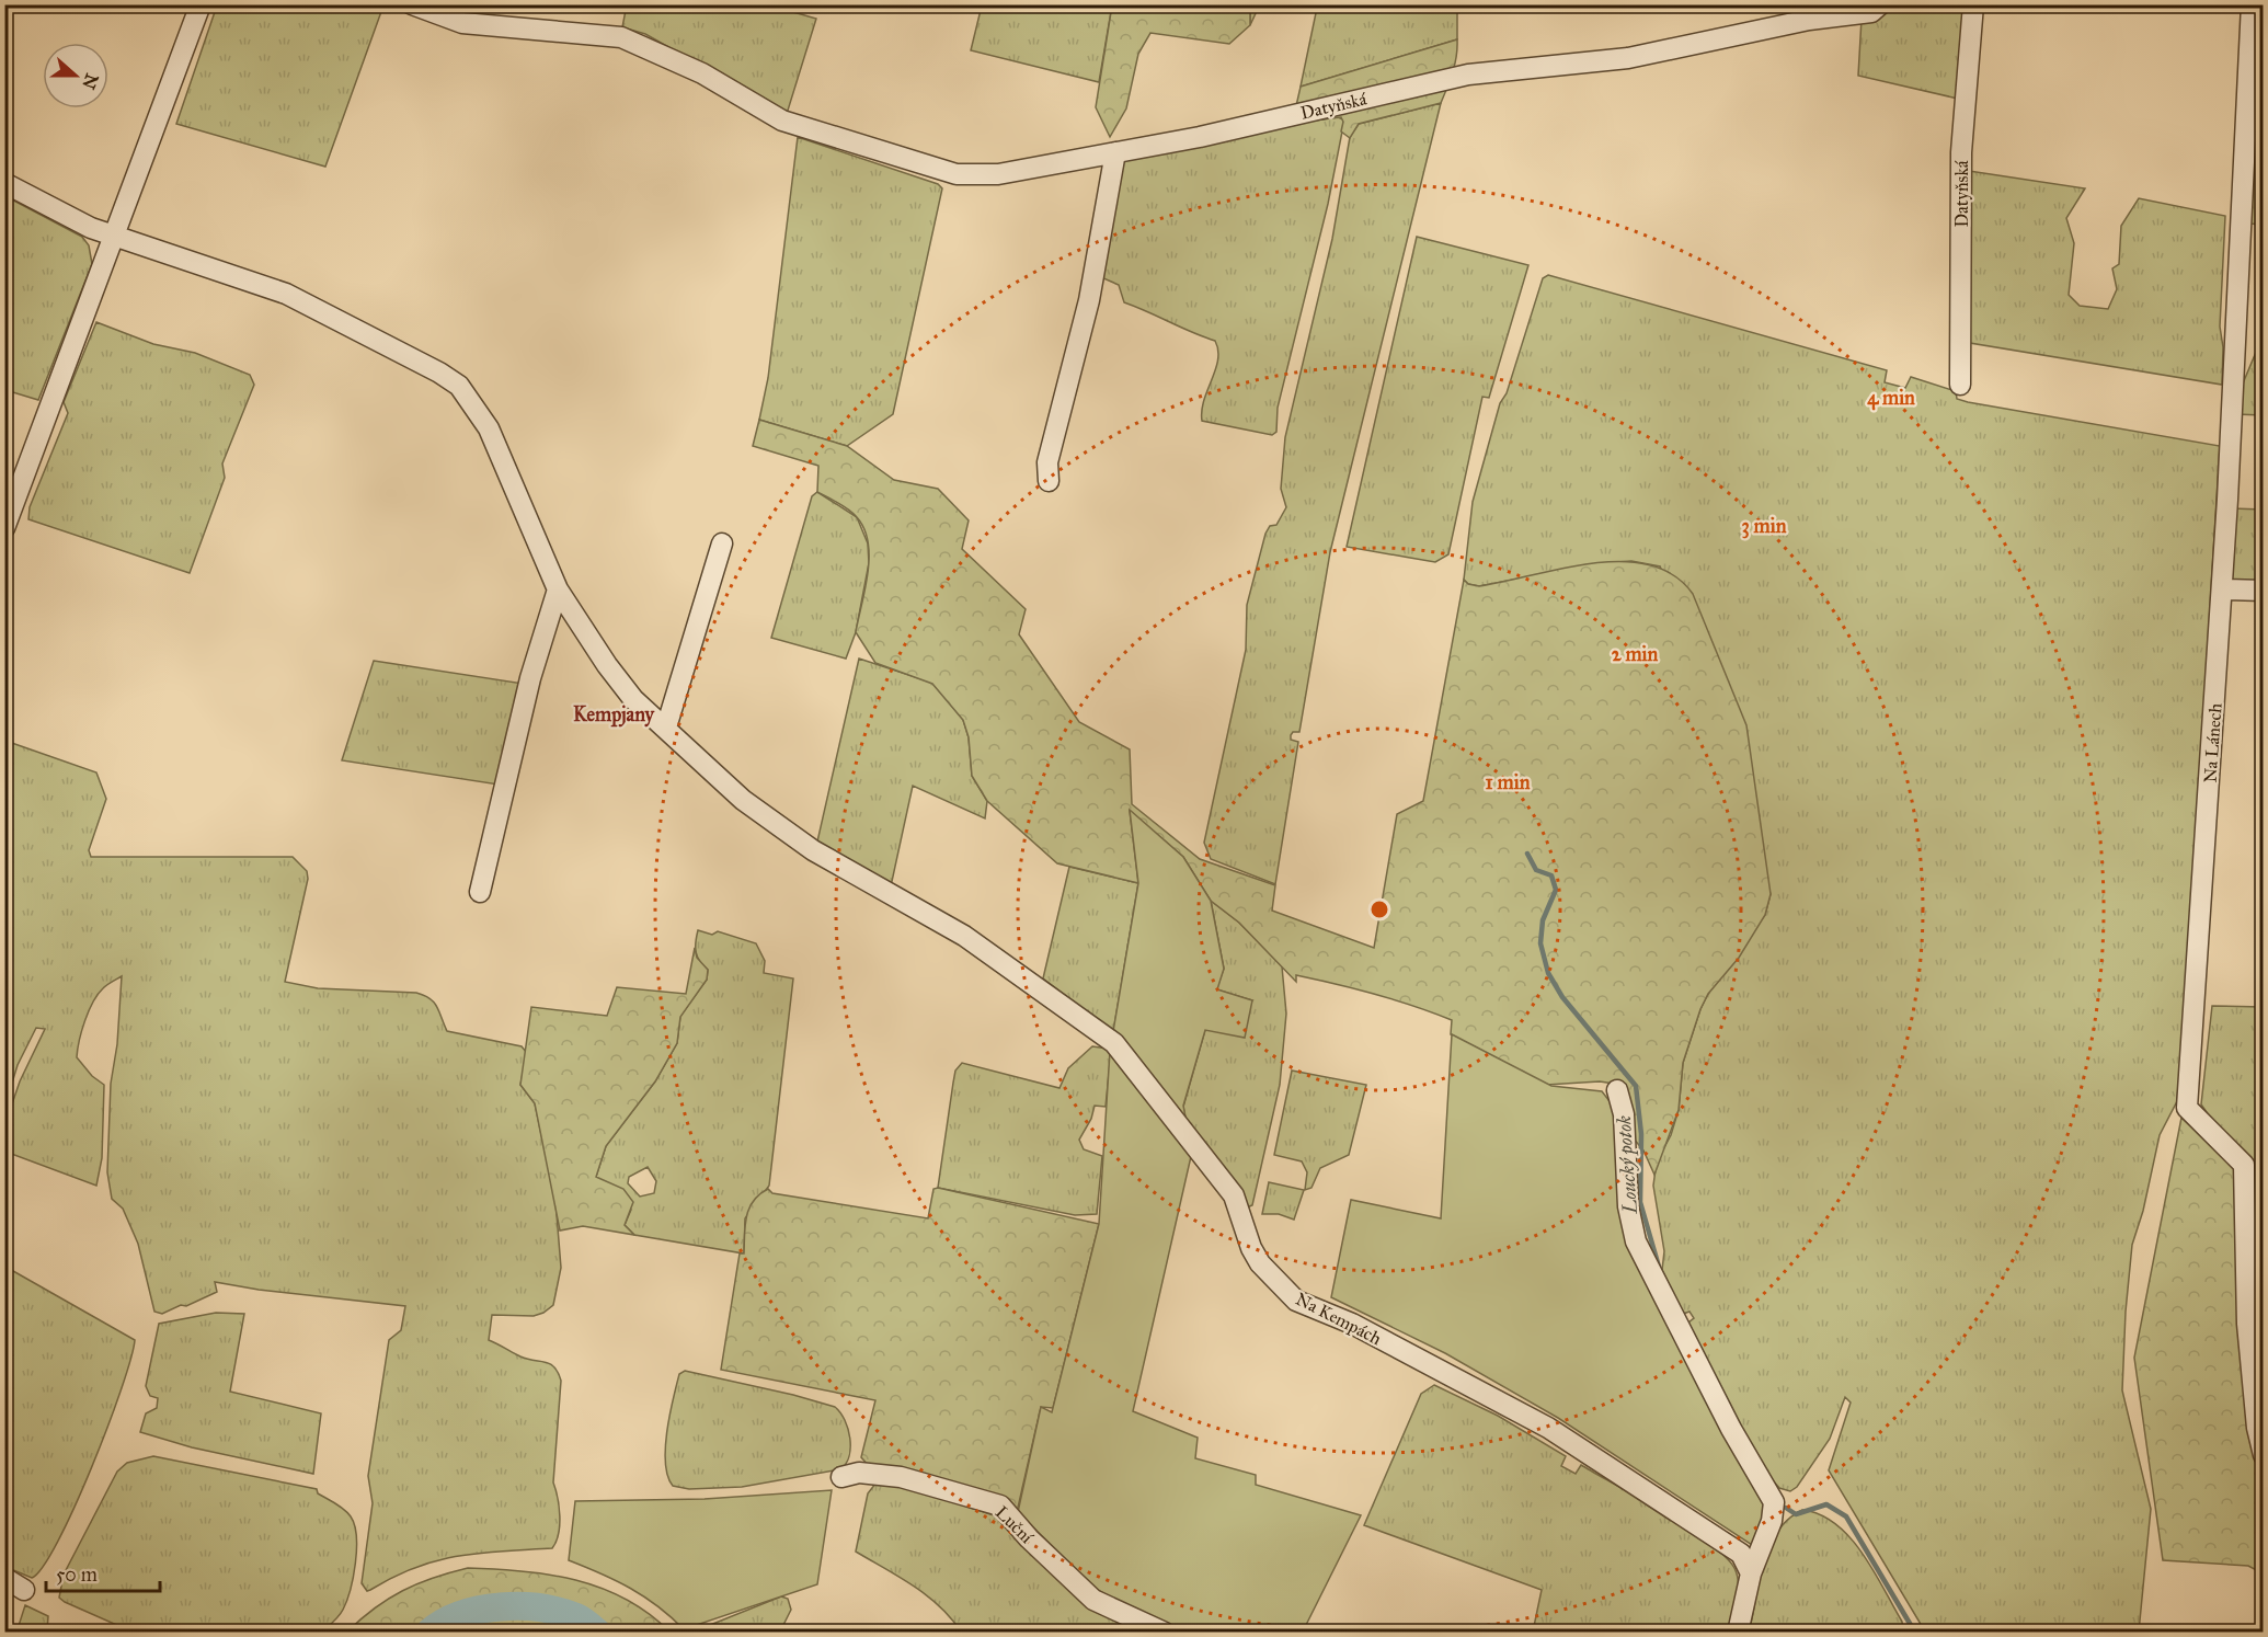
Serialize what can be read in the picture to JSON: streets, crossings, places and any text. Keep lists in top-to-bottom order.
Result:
{
  "streets": {
    "street": [
      "Datyňská",
      "Na Lánech",
      "Na Kempách",
      "Luční"
    ]
  },
  "districts": ["Kempjany"],
  "water": ["Loucký potok"],
  "scale_bar": "50 m",
  "north": "right",
  "rings": [
    "4 min",
    "3 min",
    "2 min",
    "1 min"
  ]
}
